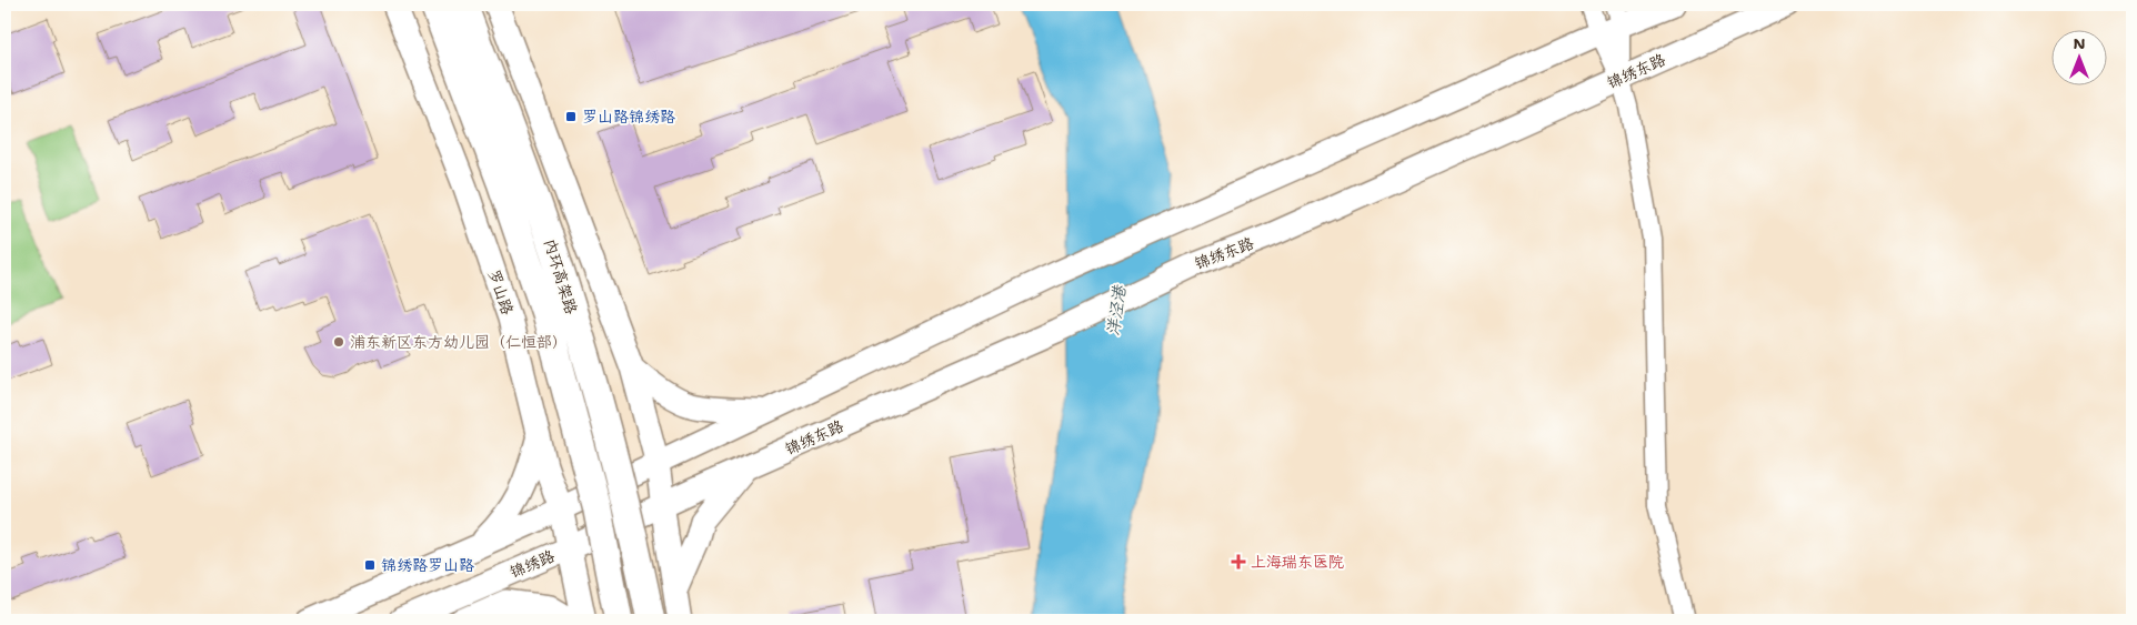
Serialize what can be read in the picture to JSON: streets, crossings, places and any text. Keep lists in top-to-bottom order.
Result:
{
  "streets": {
    "highway": ["内环高架路"],
    "main road": ["锦绣东路", "罗山路", "锦绣路"]
  },
  "crossings": [
    ["锦绣东路", "锦绣路"],
    ["罗山路", "锦绣路"]
  ],
  "water": ["洋泾港"],
  "places": {
    "transit": ["罗山路锦绣路", "锦绣路罗山路"],
    "other": ["浦东新区东方幼儿园（仁恒部）"],
    "health": ["上海瑞东医院"]
  },
  "north": "top"
}
